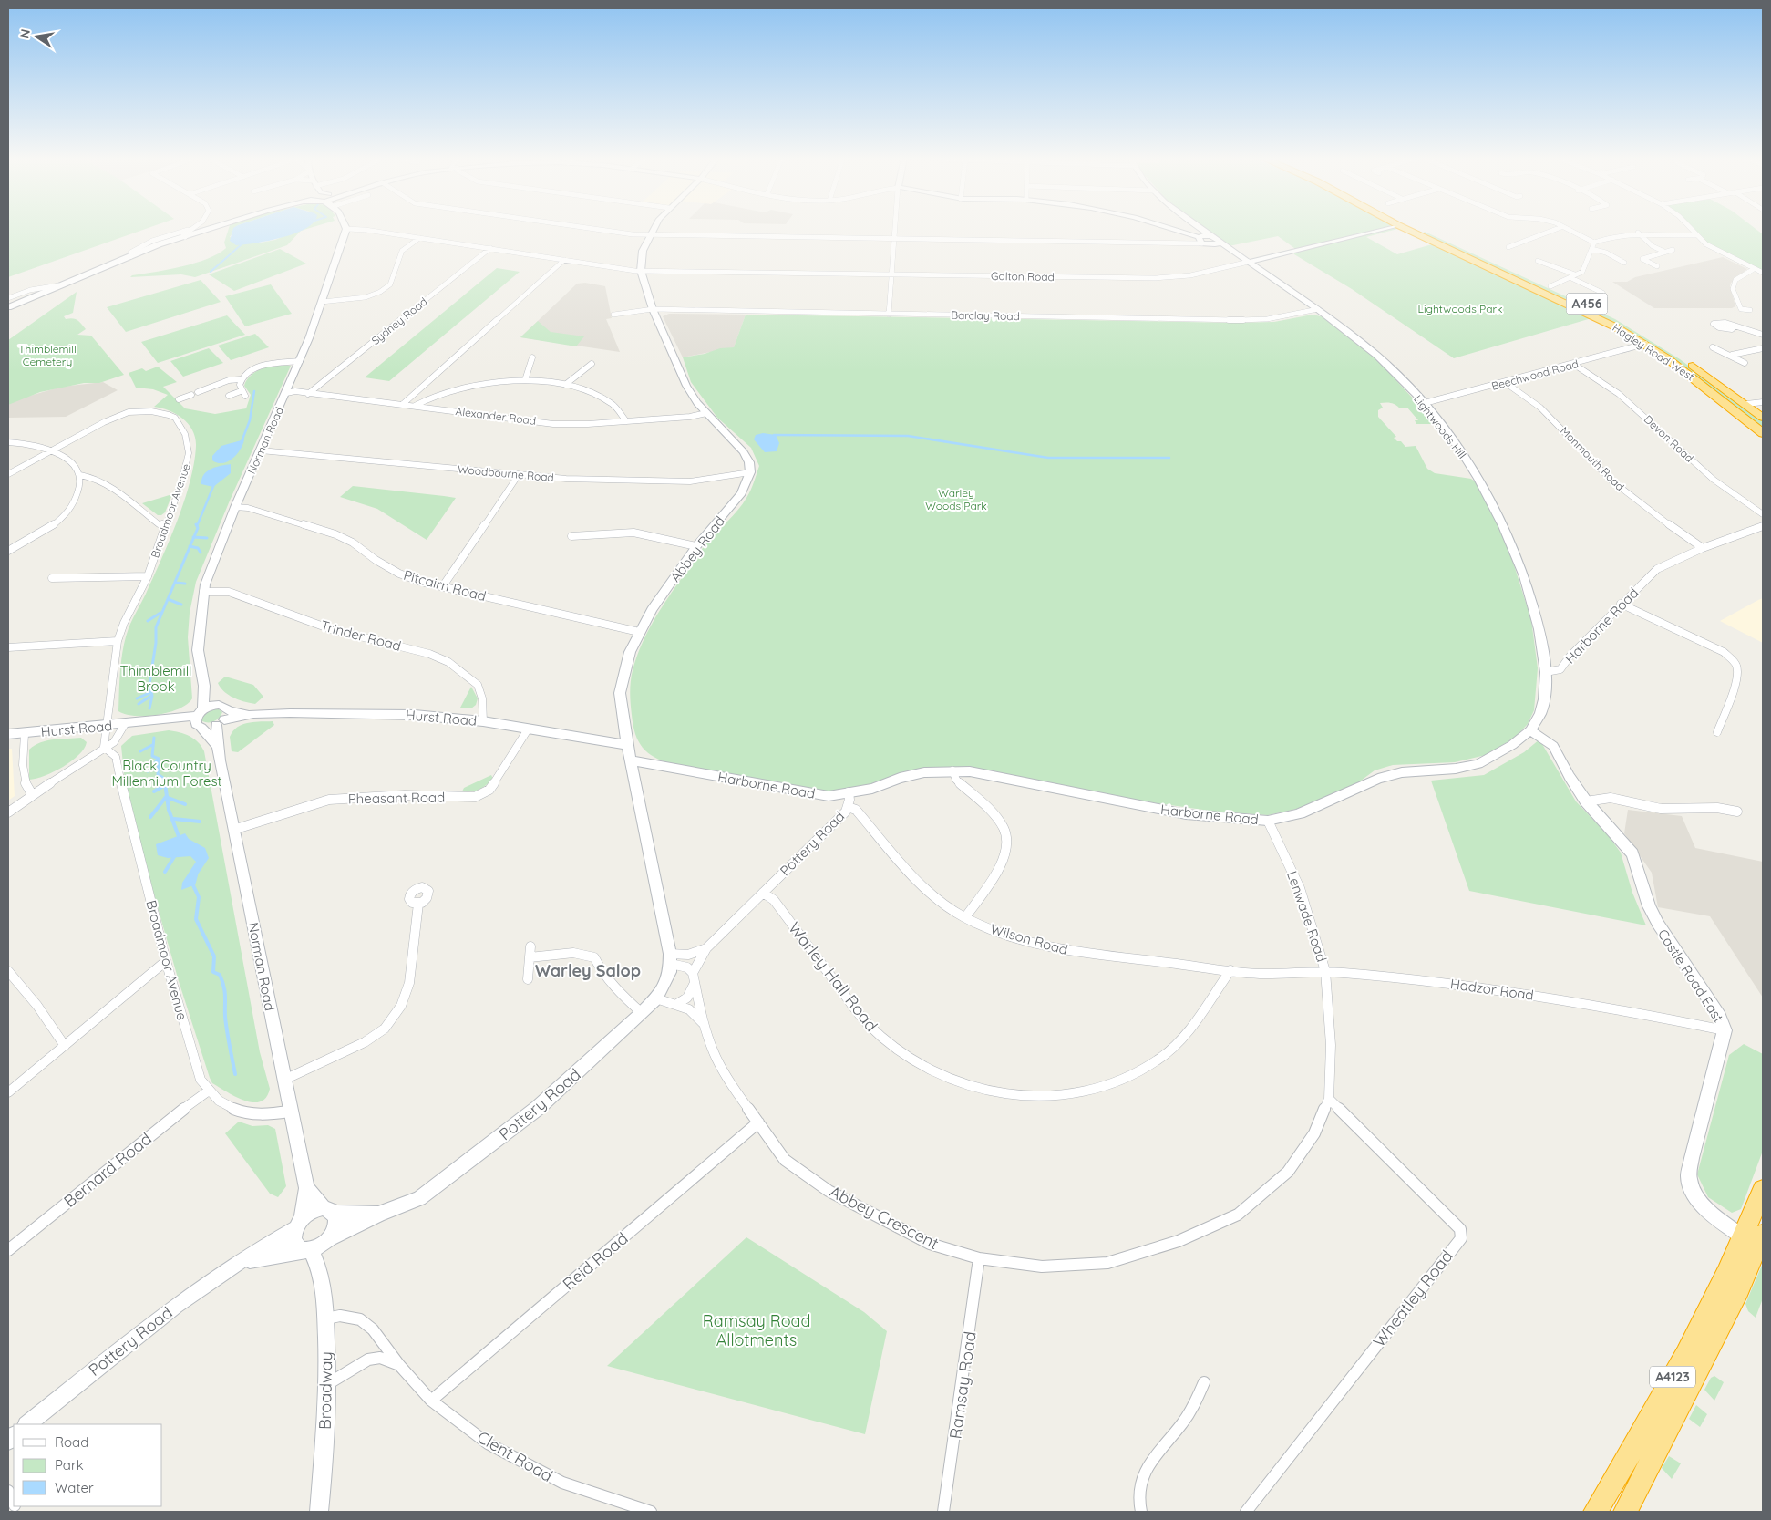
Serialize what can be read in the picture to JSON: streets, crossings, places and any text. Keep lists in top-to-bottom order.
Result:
{
  "streets": {
    "highway": ["A456", "Hagley Road West", "A4123"],
    "street": [
      "Galton Road",
      "Barclay Road",
      "Sydney Road",
      "Beechwood Road",
      "Alexander Road",
      "Lightwoods Hill",
      "Devon Road",
      "Norman Road",
      "Monmouth Road",
      "Woodbourne Road",
      "Broadmoor Avenue",
      "Abbey Road",
      "Pitcairn Road",
      "Harborne Road",
      "Trinder Road",
      "Hurst Road",
      "Pheasant Road",
      "Pottery Road",
      "Lenwade Road",
      "Wilson Road",
      "Castle Road East",
      "Warley Hall Road",
      "Hadzor Road",
      "Bernard Road",
      "Abbey Crescent",
      "Reid Road",
      "Wheatley Road",
      "Ramsay Road",
      "Broadway",
      "Clent Road"
    ]
  },
  "crossings": [
    ["Galton Road", "Sydney Road"],
    ["Galton Road", "Lightwoods Hill"],
    ["Galton Road", "Norman Road"],
    ["Barclay Road", "Lightwoods Hill"],
    ["Sydney Road", "Alexander Road"],
    ["Hagley Road West", "Beechwood Road"],
    ["Beechwood Road", "Lightwoods Hill"],
    ["Beechwood Road", "Devon Road"],
    ["Beechwood Road", "Monmouth Road"],
    ["Alexander Road", "Norman Road"],
    ["Lightwoods Hill", "Harborne Road"],
    ["Norman Road", "Woodbourne Road"],
    ["Norman Road", "Broadmoor Avenue"],
    ["Norman Road", "Pitcairn Road"],
    ["Norman Road", "Trinder Road"],
    ["Norman Road", "Hurst Road"],
    ["Norman Road", "Pheasant Road"],
    ["Norman Road", "Pottery Road"],
    ["Norman Road", "Broadway"],
    ["Monmouth Road", "Harborne Road"],
    ["Woodbourne Road", "Abbey Road"],
    ["Broadmoor Avenue", "Hurst Road"],
    ["Broadmoor Avenue", "Bernard Road"],
    ["Abbey Road", "Pitcairn Road"],
    ["Abbey Road", "Harborne Road"],
    ["Abbey Road", "Hurst Road"],
    ["Abbey Road", "Pottery Road"],
    ["Harborne Road", "Pottery Road"],
    ["Harborne Road", "Lenwade Road"],
    ["Harborne Road", "Castle Road East"],
    ["Trinder Road", "Hurst Road"],
    ["Hurst Road", "Pheasant Road"],
    ["Pottery Road", "Wilson Road"],
    ["Pottery Road", "Warley Hall Road"],
    ["Pottery Road", "Abbey Crescent"],
    ["Pottery Road", "Broadway"],
    ["Lenwade Road", "Hadzor Road"],
    ["Lenwade Road", "Abbey Crescent"],
    ["Lenwade Road", "Wheatley Road"],
    ["Wilson Road", "Warley Hall Road"],
    ["Wilson Road", "Hadzor Road"],
    ["Castle Road East", "Hadzor Road"],
    ["Castle Road East", "A4123"],
    ["Abbey Crescent", "Reid Road"],
    ["Abbey Crescent", "Wheatley Road"],
    ["Abbey Crescent", "Ramsay Road"],
    ["Reid Road", "Clent Road"],
    ["Broadway", "Clent Road"]
  ],
  "districts": ["Warley Salop"],
  "parks": [
    "Lightwoods Park",
    "Thimblemill Cemetery",
    "Warley Woods Park",
    "Thimblemill Brook",
    "Black Country Millennium Forest",
    "Ramsay Road Allotments"
  ],
  "legend": ["Road", "Park", "Water"],
  "north": "left"
}
